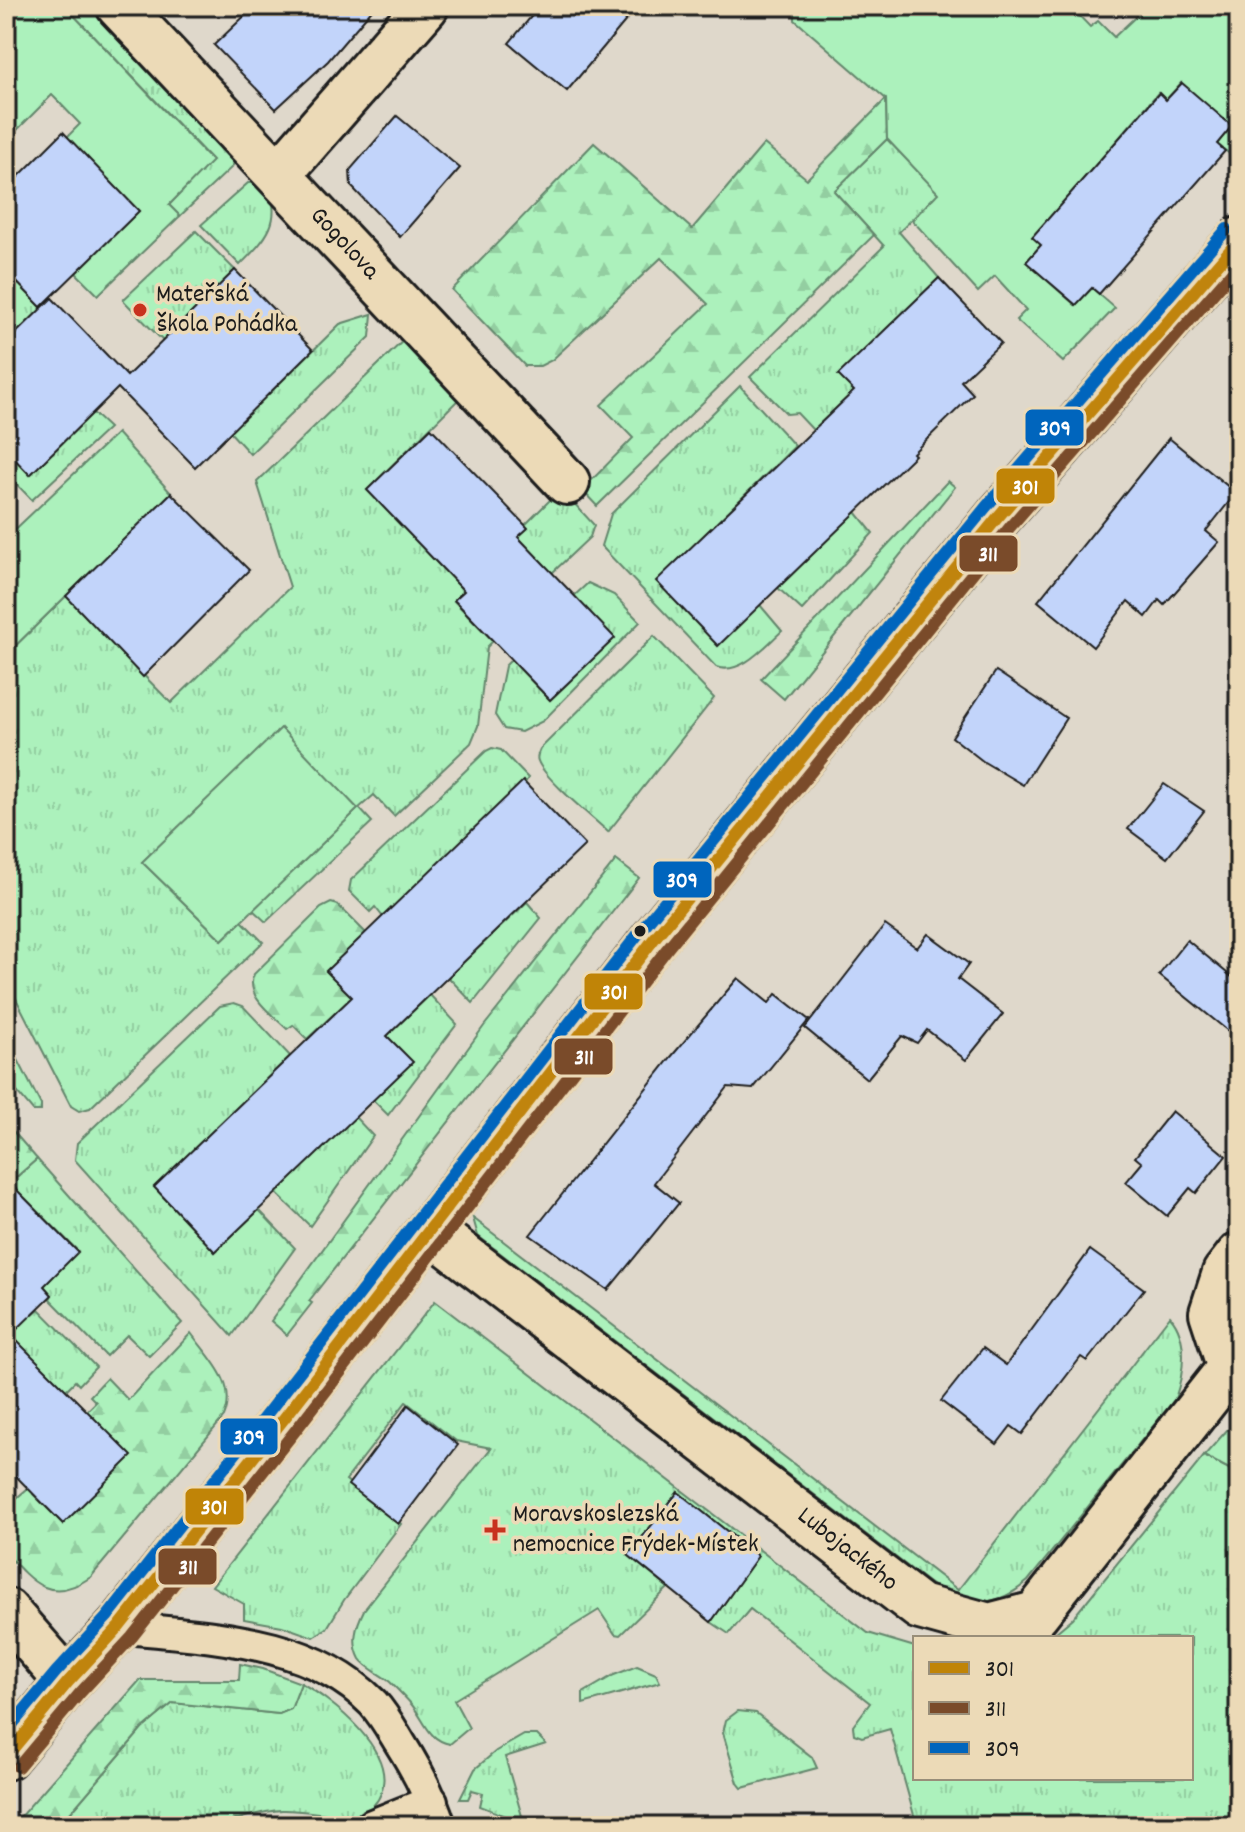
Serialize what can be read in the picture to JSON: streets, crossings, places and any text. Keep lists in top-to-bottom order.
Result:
{
  "streets": {
    "street": ["Gogolova", "Lubojackého"]
  },
  "places": {
    "other": ["Mateřská škola Pohádka"],
    "health": ["Moravskoslezská nemocnice Frýdek-Místek"]
  },
  "lines": ["transit line 309", "transit line 301", "transit line 311"],
  "legend": ["301", "311", "309"]
}
